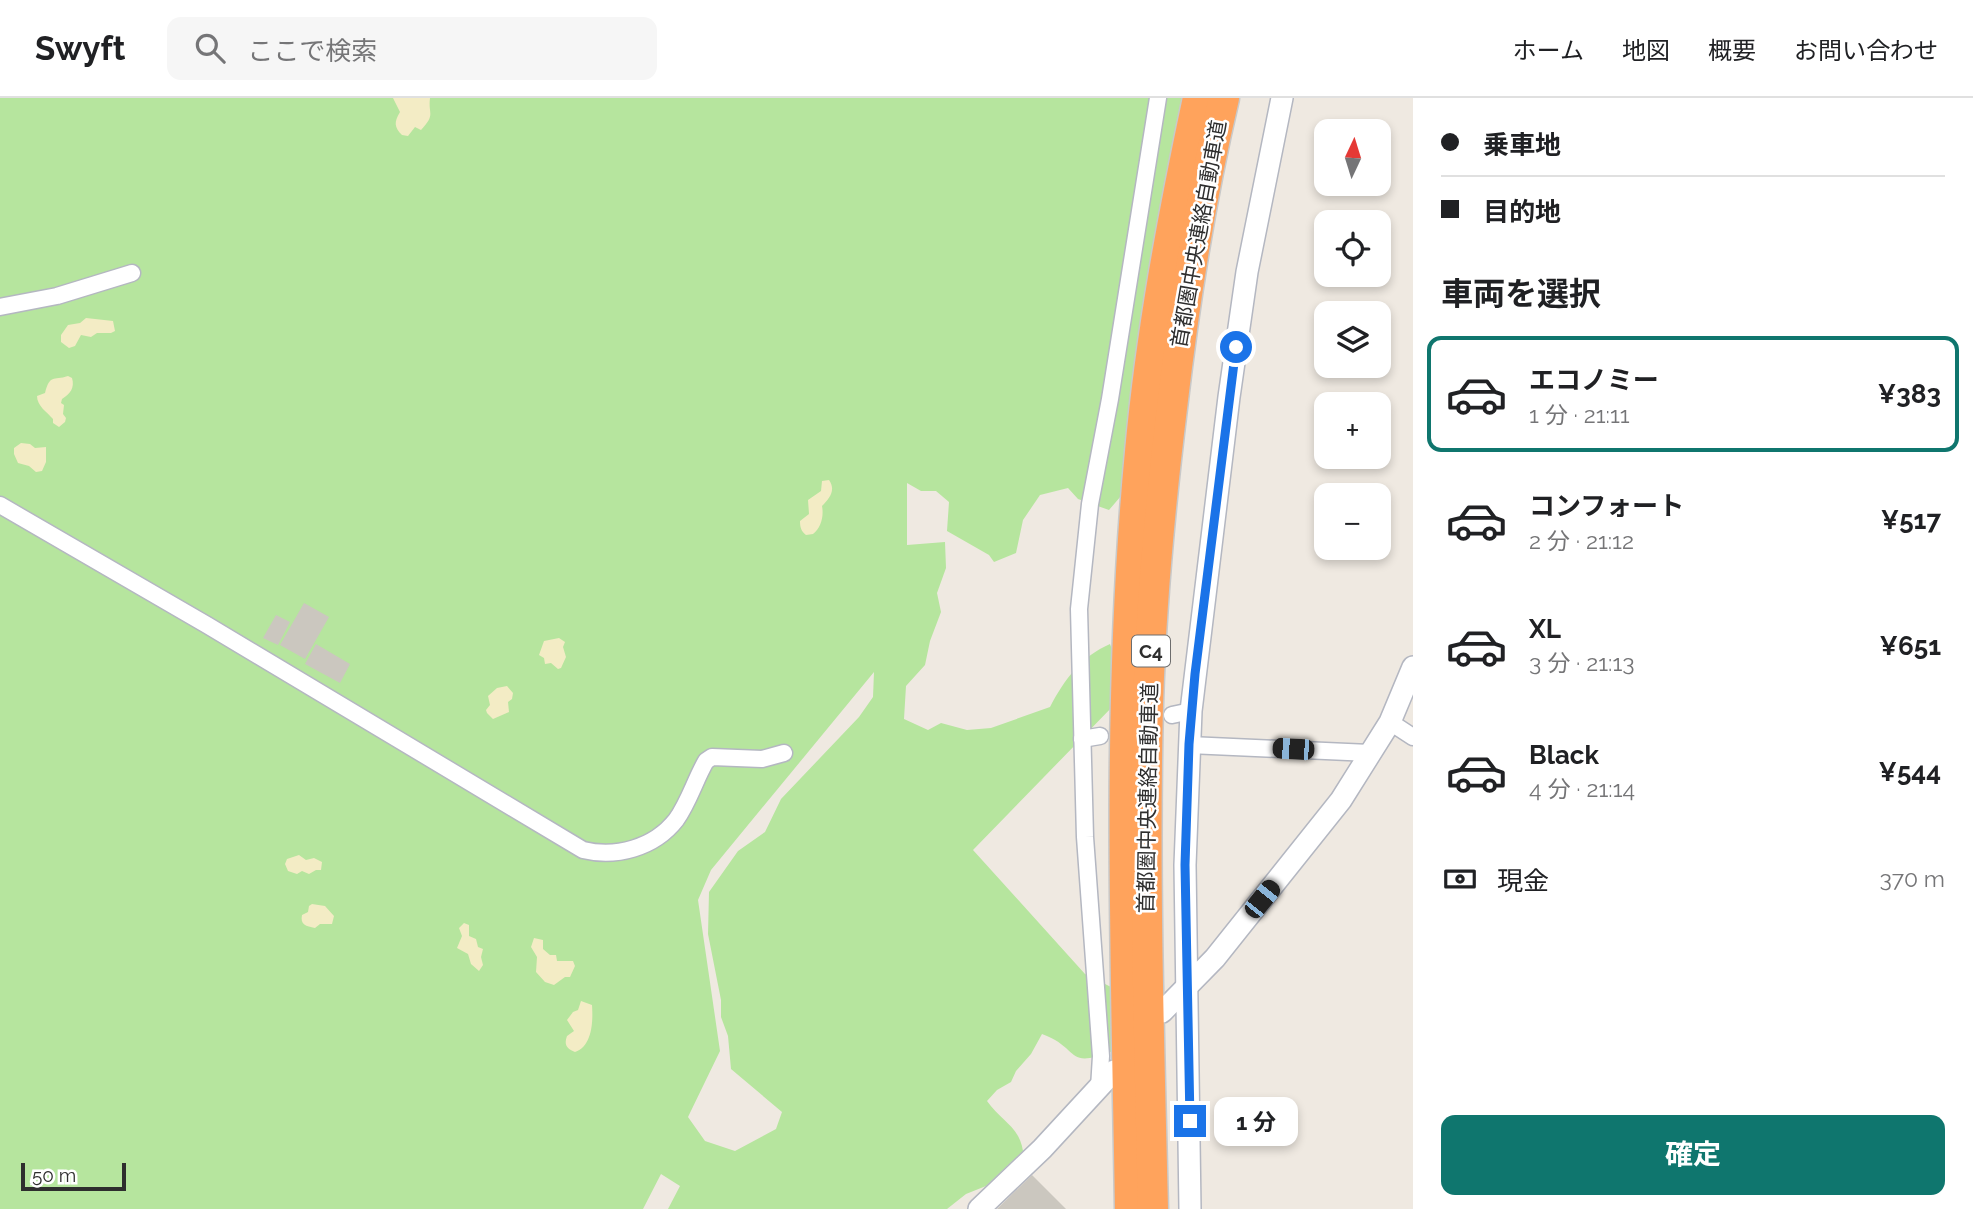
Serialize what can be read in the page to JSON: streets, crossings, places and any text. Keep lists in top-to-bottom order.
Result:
{
  "streets": {
    "highway": ["首都圏中央連絡自動車道", "C4"]
  },
  "scale_bar": "50 m",
  "north": "top",
  "page": {
    "header": "Swyft",
    "search": "ここで検索",
    "nav": [
      "ホーム",
      "地図",
      "概要",
      "お問い合わせ"
    ],
    "banner": ["乗車地", "目的地"],
    "map_buttons": ["+", "−"],
    "heading": "車両を選択",
    "list": [
      {
        "name": "エコノミー",
        "note": "1 分 · 21:11",
        "value": "¥383"
      },
      {
        "name": "コンフォート",
        "note": "2 分 · 21:12",
        "value": "¥517"
      },
      {
        "name": "XL",
        "note": "3 分 · 21:13",
        "value": "¥651"
      },
      {
        "name": "Black",
        "note": "4 分 · 21:14",
        "value": "¥544"
      }
    ],
    "pay": ["現金", "370 m"],
    "bubble": "1 分",
    "buttons": "確定",
    "scale": "50 m"
  }
}
